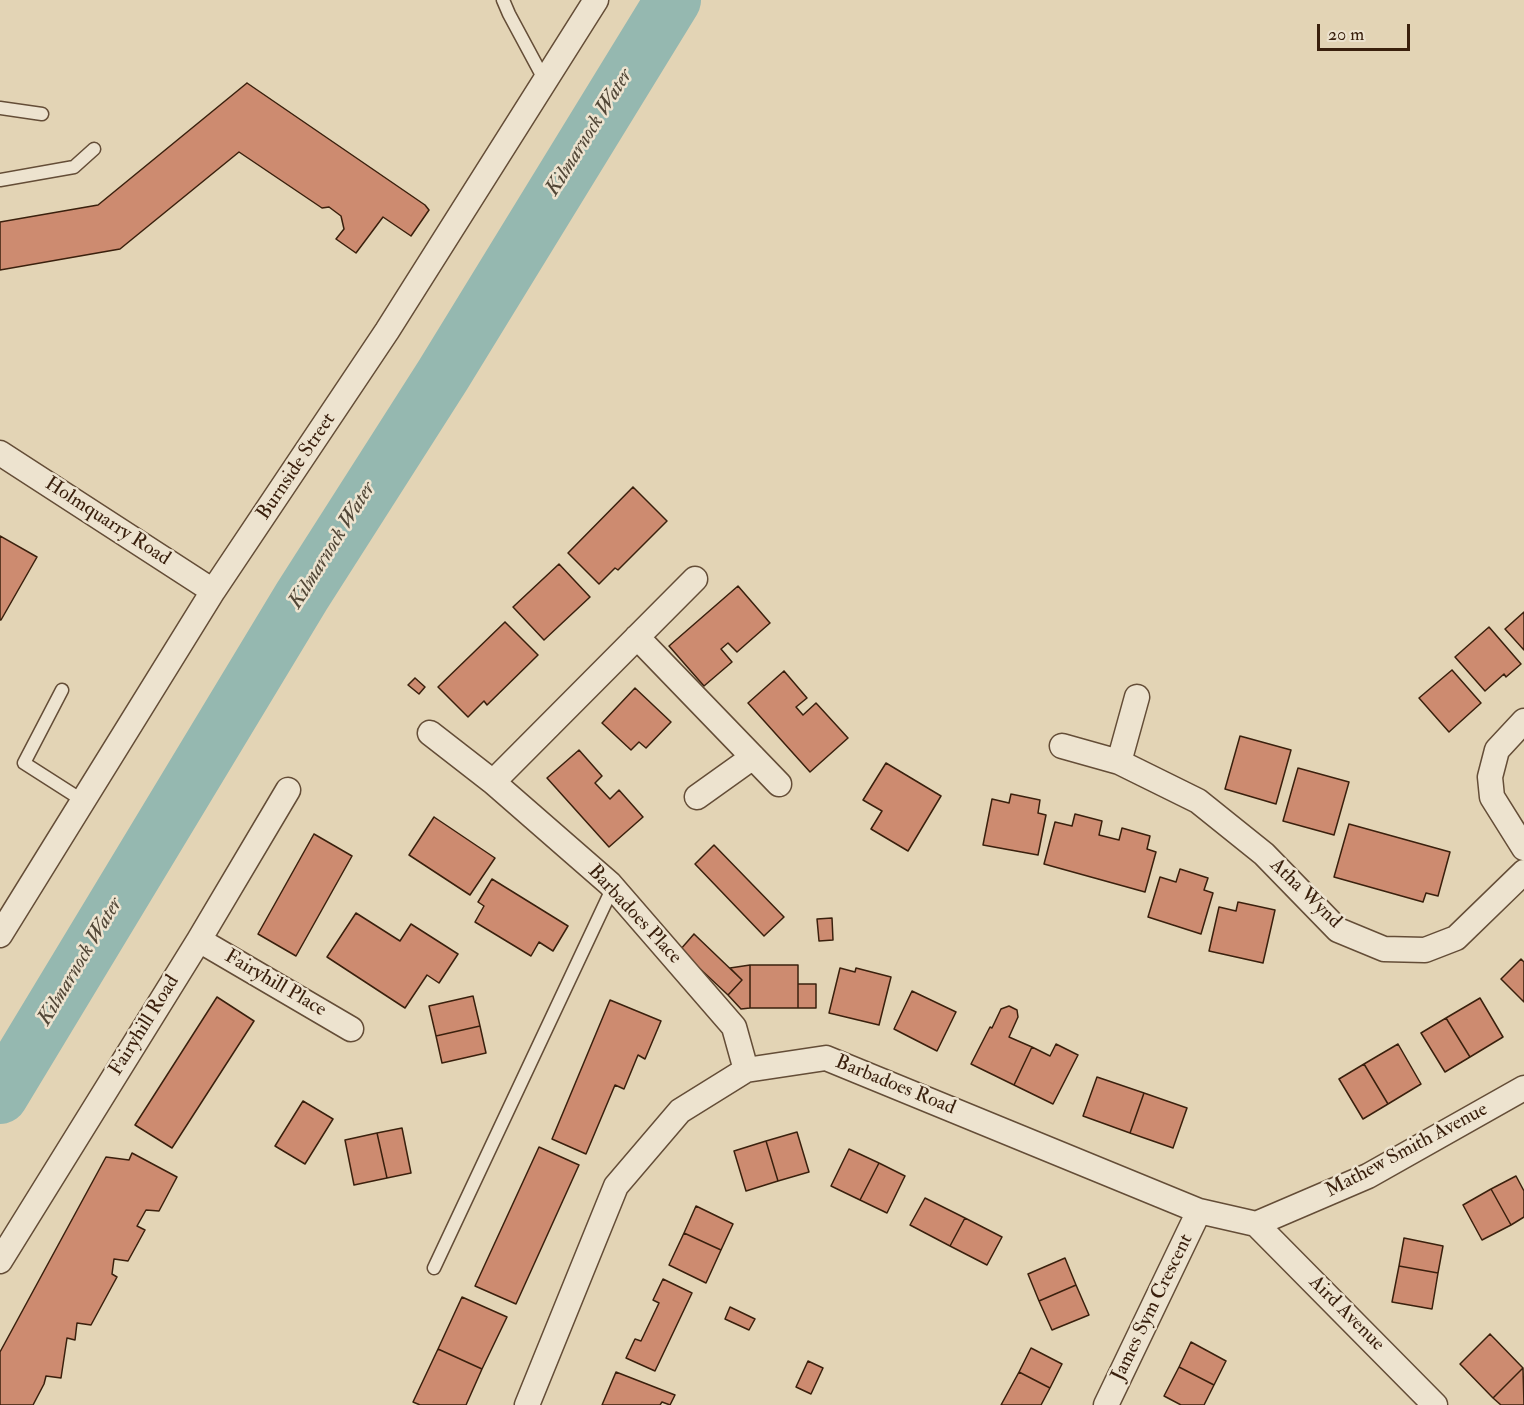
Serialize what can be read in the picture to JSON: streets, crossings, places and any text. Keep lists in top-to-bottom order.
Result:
{
  "streets": {
    "street": [
      "Burnside Street",
      "Holmquarry Road",
      "Atha Wynd",
      "Barbadoes Place",
      "Fairyhill Place",
      "Fairyhill Road",
      "Barbadoes Road",
      "Mathew Smith Avenue",
      "James Sym Crescent",
      "Aird Avenue"
    ]
  },
  "crossings": [
    ["Burnside Street", "Holmquarry Road"],
    ["Barbadoes Place", "Barbadoes Road"],
    ["Fairyhill Place", "Fairyhill Road"],
    ["Barbadoes Road", "Mathew Smith Avenue"],
    ["Barbadoes Road", "James Sym Crescent"],
    ["Barbadoes Road", "Aird Avenue"],
    ["Mathew Smith Avenue", "Aird Avenue"]
  ],
  "water": ["Kilmarnock Water"],
  "scale_bar": "20 m"
}
